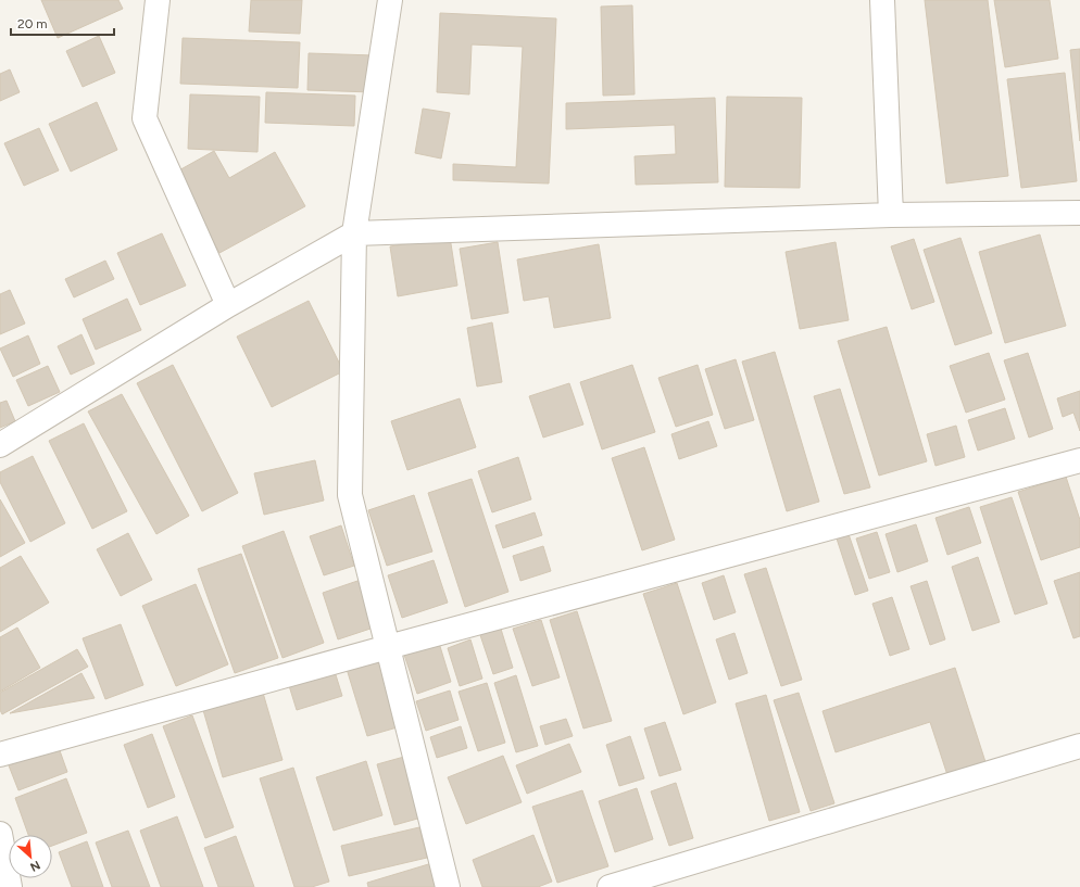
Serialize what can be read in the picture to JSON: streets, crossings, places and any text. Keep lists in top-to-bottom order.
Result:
{
  "scale_bar": "20 m",
  "north": "bottom right"
}
